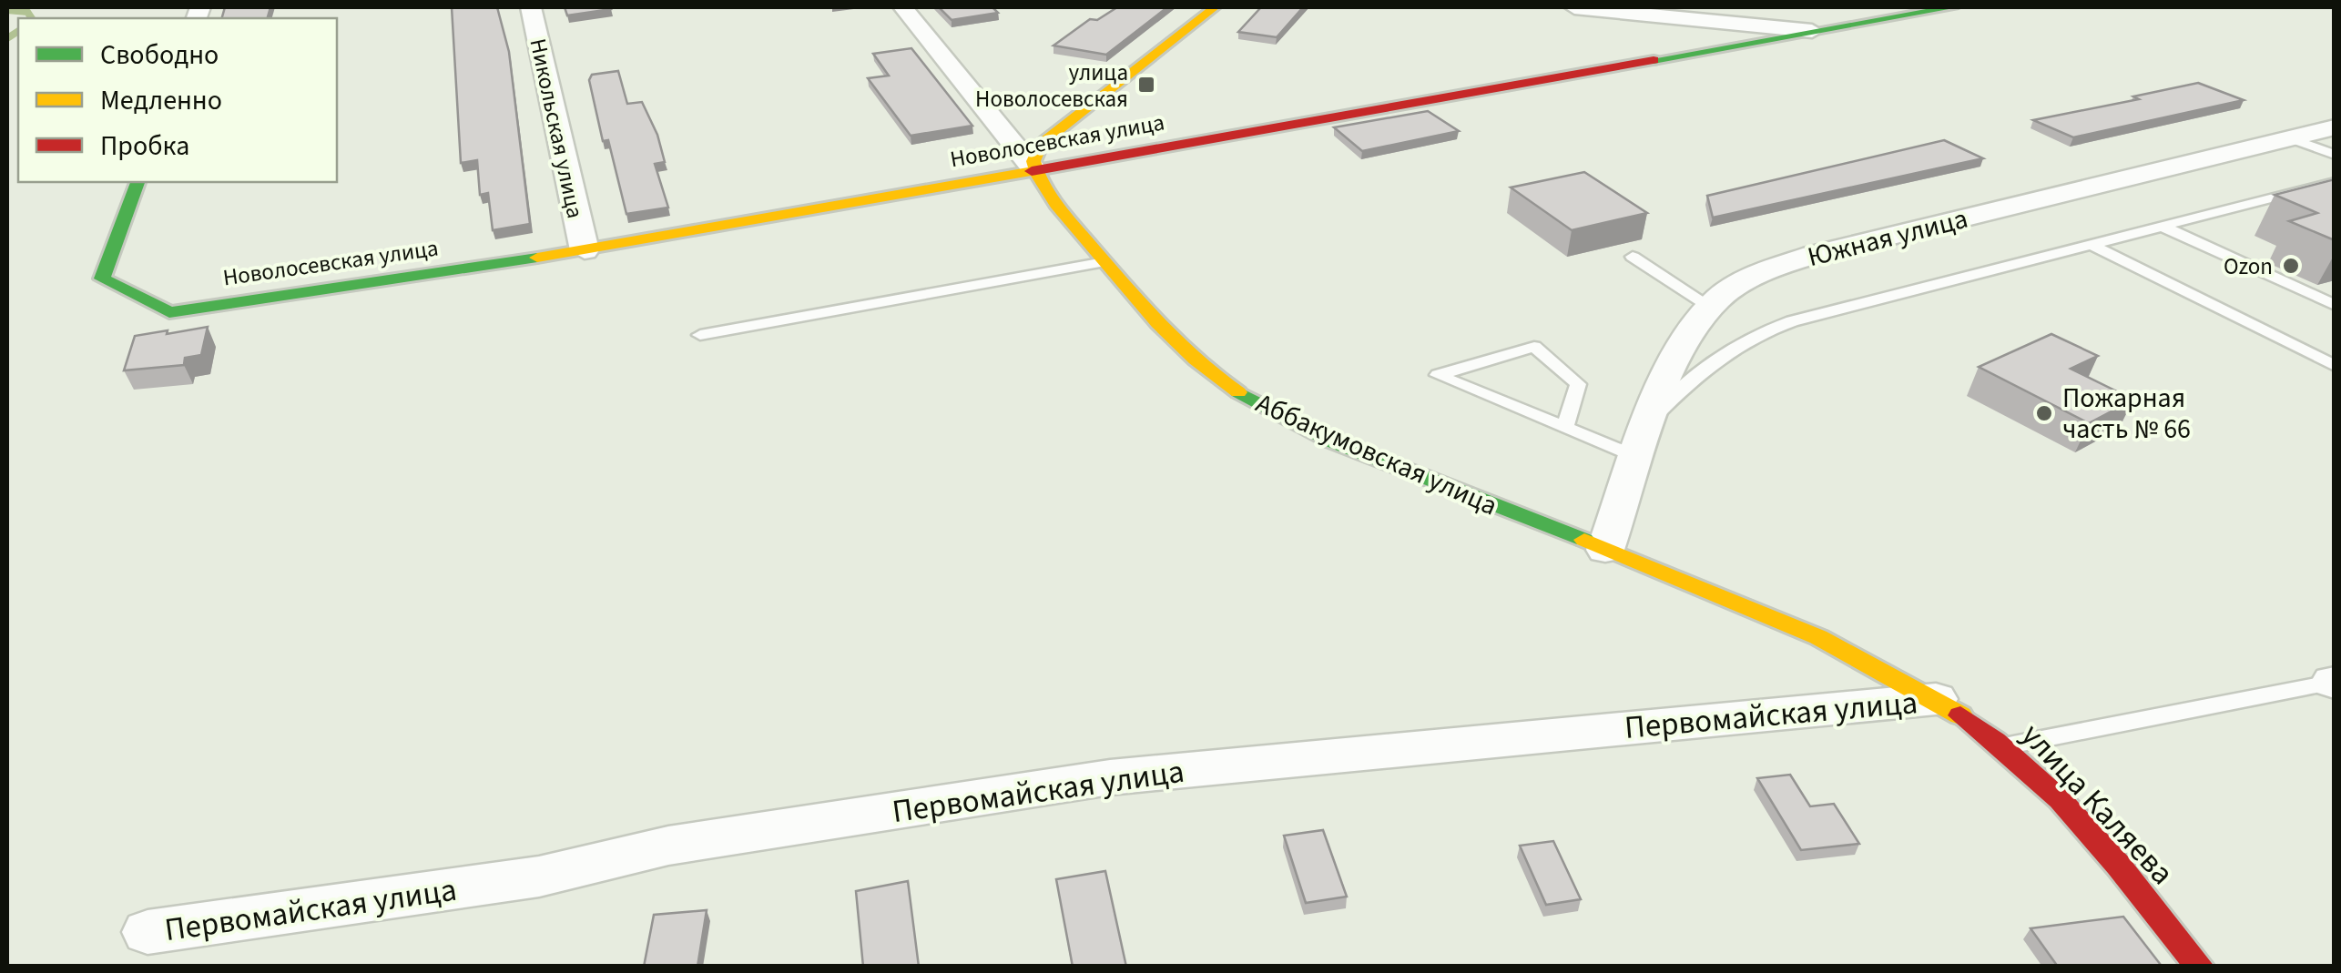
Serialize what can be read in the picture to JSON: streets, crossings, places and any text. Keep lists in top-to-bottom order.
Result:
{
  "streets": {
    "street": [
      "Никольская улица",
      "Новолосевская улица",
      "Южная улица",
      "Аббакумовская улица",
      "Первомайская улица",
      "улица Каляева"
    ]
  },
  "crossings": [
    ["Никольская улица", "Новолосевская улица"],
    ["Новолосевская улица", "Аббакумовская улица"],
    ["Южная улица", "Аббакумовская улица"],
    ["Аббакумовская улица", "Первомайская улица"],
    ["Аббакумовская улица", "улица Каляева"],
    ["Первомайская улица", "улица Каляева"]
  ],
  "places": {
    "transit": ["улица Новолосевская"],
    "other": ["Ozon", "Пожарная часть № 66"]
  },
  "legend": ["Свободно", "Медленно", "Пробка"]
}
